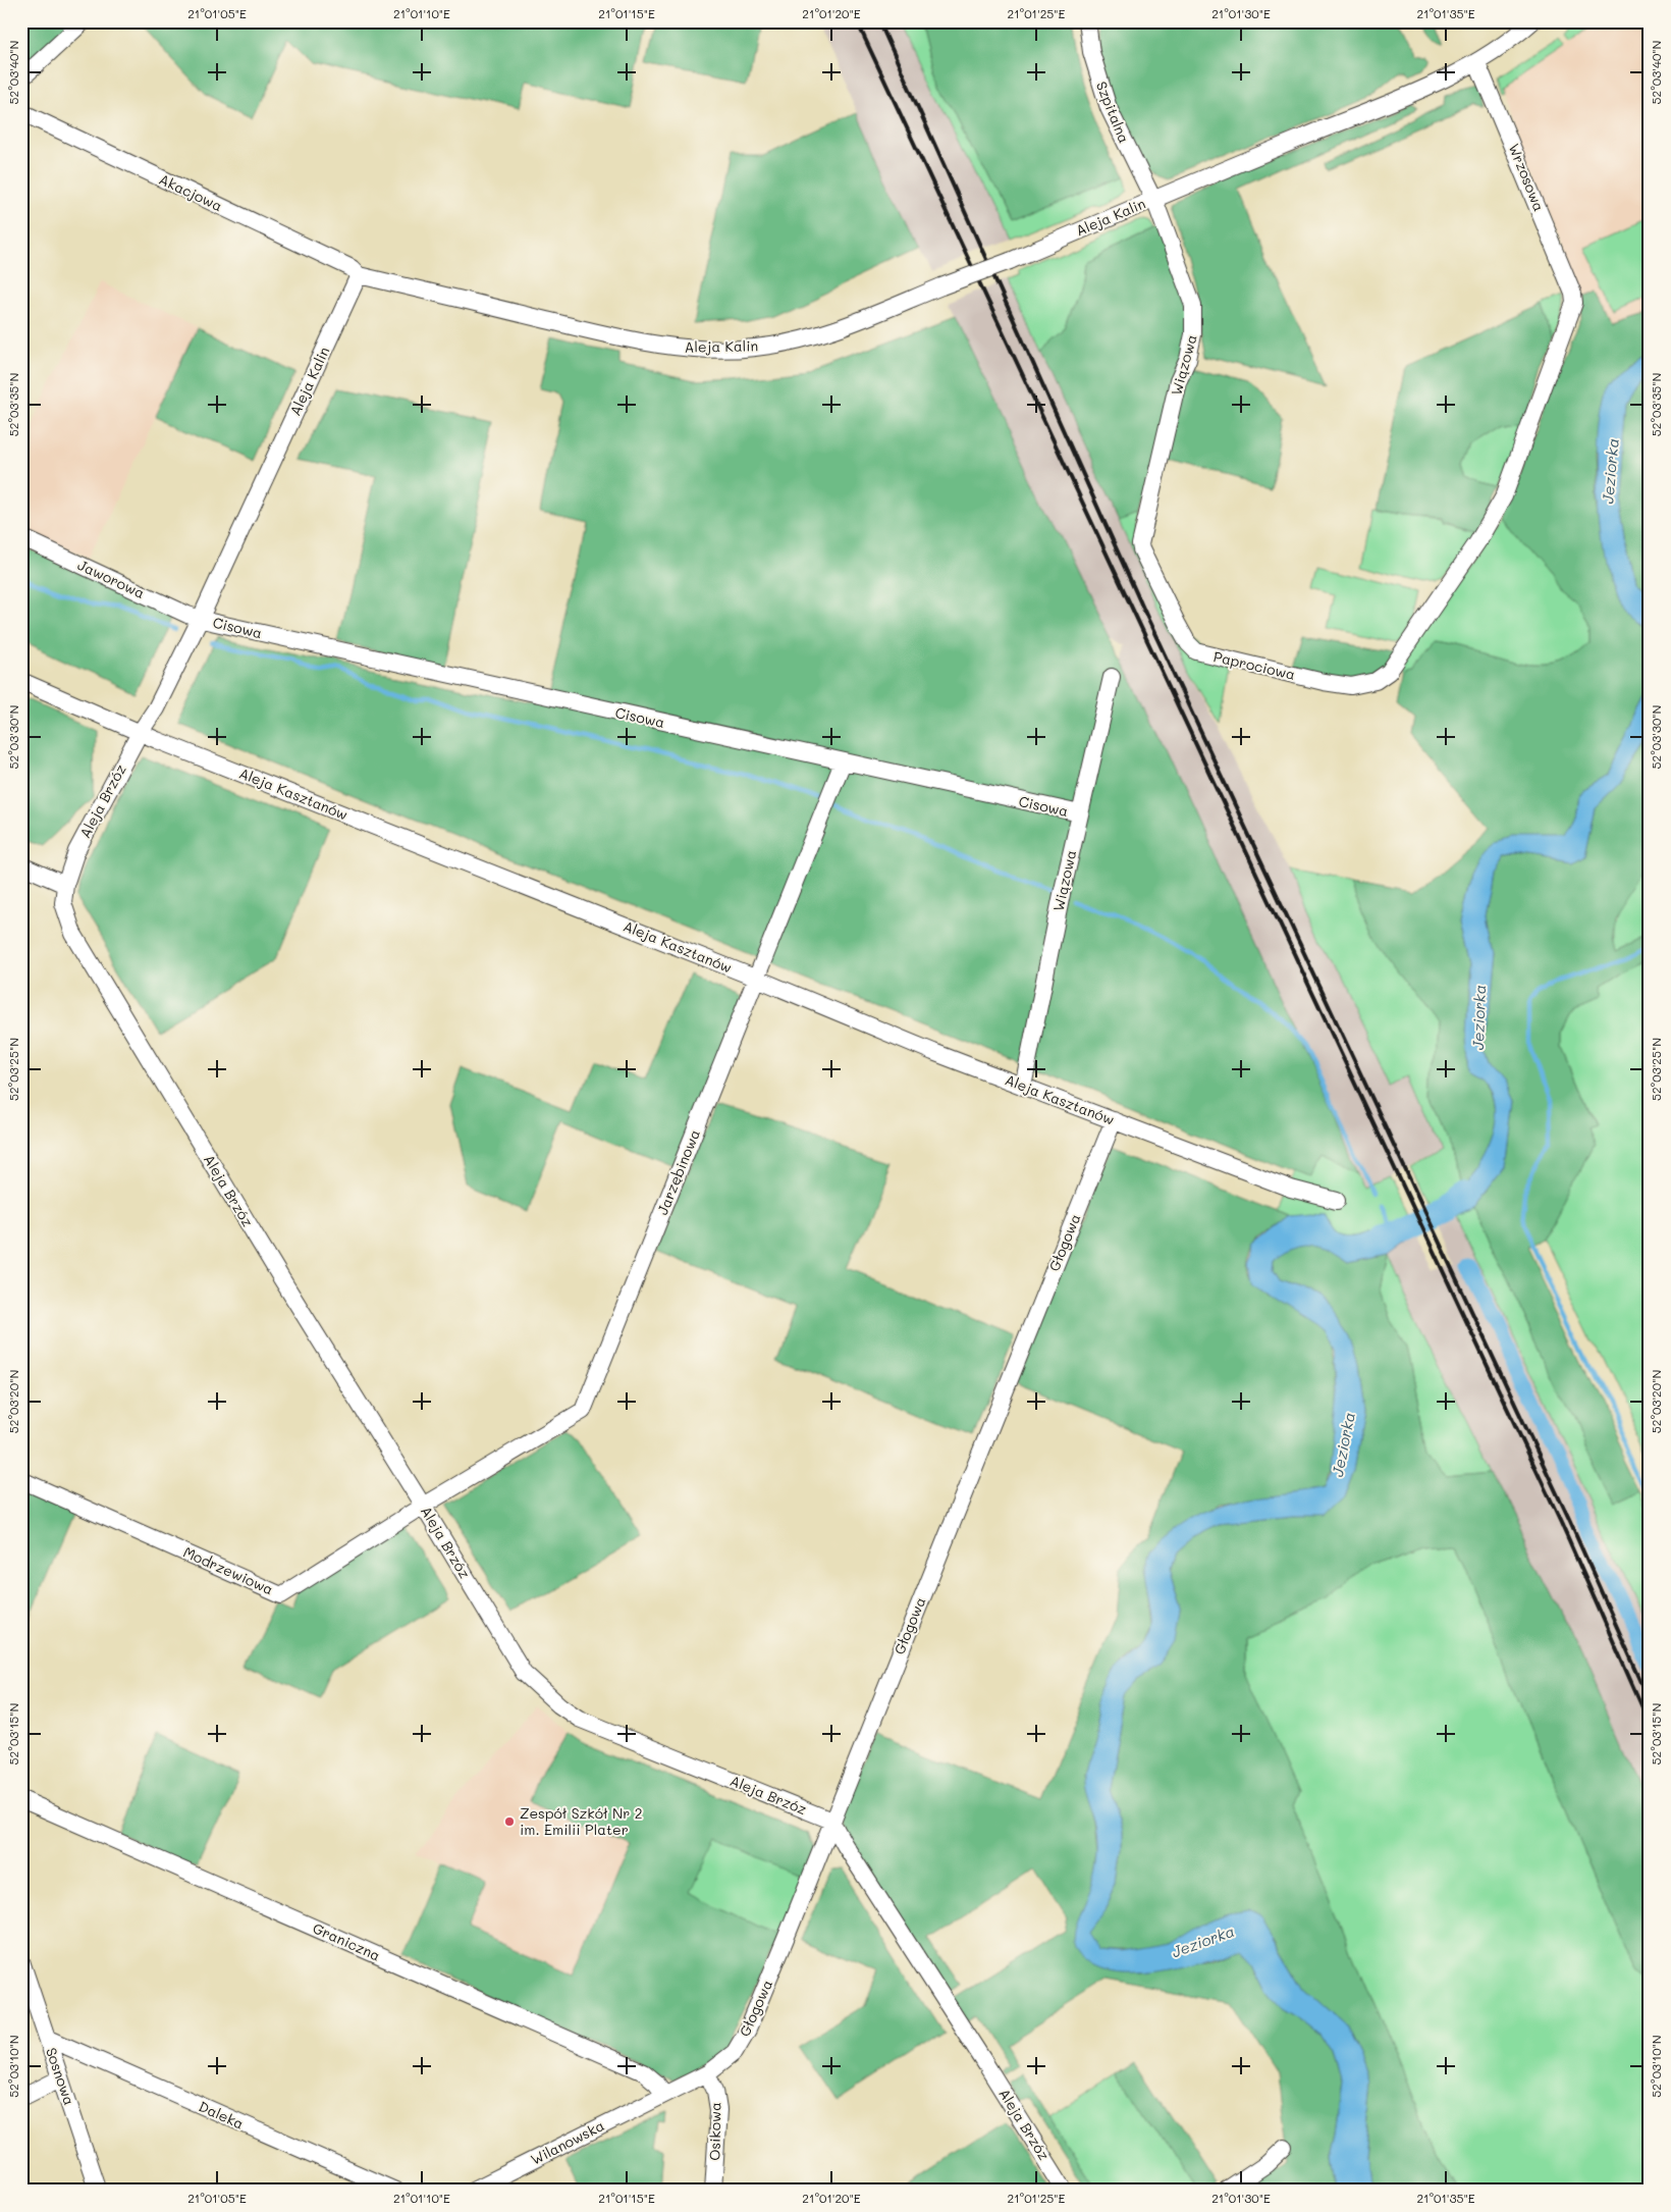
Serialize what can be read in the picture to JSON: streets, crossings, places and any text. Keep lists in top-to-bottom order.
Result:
{
  "streets": {
    "street": [
      "Szpitalna",
      "Wrzosowa",
      "Akacjowa",
      "Aleja Kalin",
      "Wiązowa",
      "Jaworowa",
      "Cisowa",
      "Paprociowa",
      "Aleja Kasztanów",
      "Aleja Brzóz",
      "Jarzębinowa",
      "Głogowa",
      "Modrzewiowa",
      "Graniczna",
      "Sosnowa",
      "Daleka",
      "Osikowa",
      "Wilanowska"
    ]
  },
  "crossings": [
    ["Szpitalna", "Aleja Kalin"],
    ["Szpitalna", "Wiązowa"],
    ["Wrzosowa", "Aleja Kalin"],
    ["Wrzosowa", "Paprociowa"],
    ["Akacjowa", "Aleja Kalin"],
    ["Aleja Kalin", "Wiązowa"],
    ["Aleja Kalin", "Jaworowa"],
    ["Aleja Kalin", "Cisowa"],
    ["Aleja Kalin", "Aleja Kasztanów"],
    ["Aleja Kalin", "Aleja Brzóz"],
    ["Wiązowa", "Cisowa"],
    ["Wiązowa", "Paprociowa"],
    ["Wiązowa", "Aleja Kasztanów"],
    ["Jaworowa", "Cisowa"],
    ["Cisowa", "Jarzębinowa"],
    ["Aleja Kasztanów", "Aleja Brzóz"],
    ["Aleja Kasztanów", "Jarzębinowa"],
    ["Aleja Kasztanów", "Głogowa"],
    ["Aleja Brzóz", "Jarzębinowa"],
    ["Aleja Brzóz", "Głogowa"],
    ["Aleja Brzóz", "Modrzewiowa"],
    ["Jarzębinowa", "Modrzewiowa"],
    ["Głogowa", "Graniczna"],
    ["Głogowa", "Osikowa"],
    ["Głogowa", "Wilanowska"],
    ["Graniczna", "Wilanowska"],
    ["Sosnowa", "Daleka"]
  ],
  "water": ["Jeziorka"],
  "places": ["Zespół Szkół Nr 2 im. Emilii Plater"],
  "coordinates": [
    "21°01'05\"E",
    "21°01'10\"E",
    "21°01'15\"E",
    "21°01'20\"E",
    "21°01'25\"E",
    "21°01'30\"E",
    "21°01'35\"E",
    "52°03'40\"N",
    "52°03'35\"N",
    "52°03'30\"N",
    "52°03'25\"N",
    "52°03'20\"N",
    "52°03'15\"N",
    "52°03'10\"N"
  ]
}
